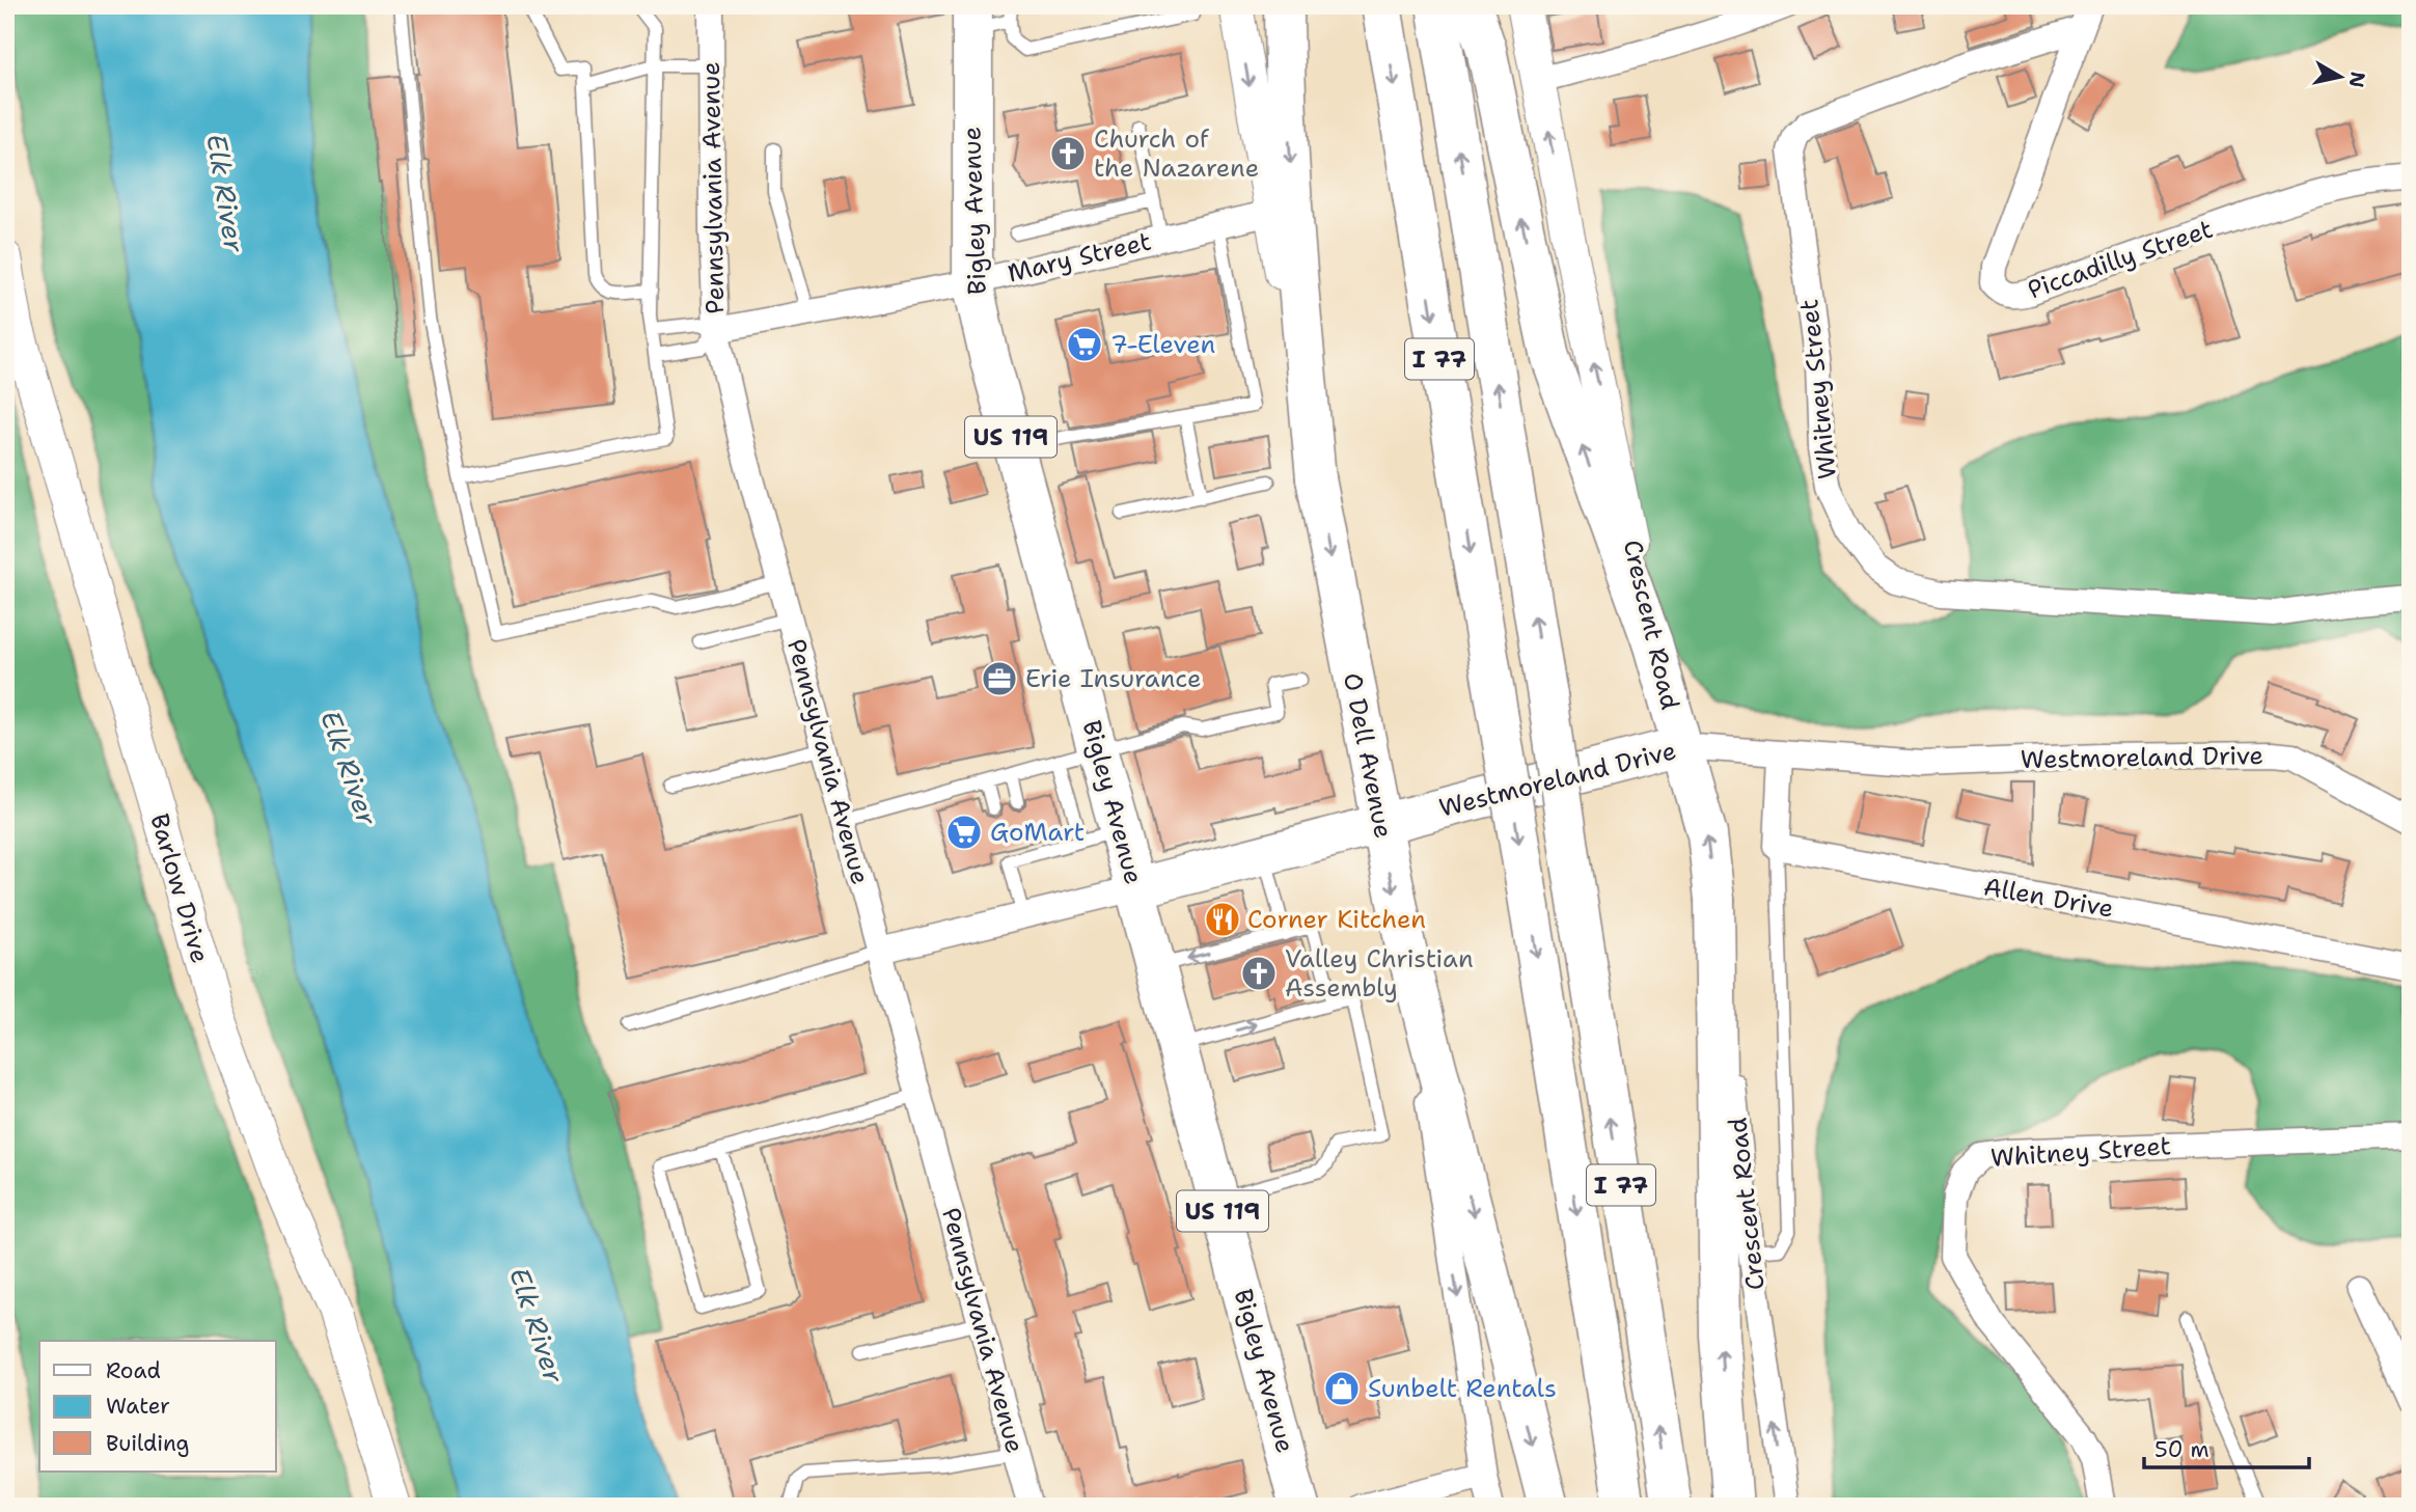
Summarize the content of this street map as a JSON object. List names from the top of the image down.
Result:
{
  "streets": {
    "main road": [
      "Bigley Avenue",
      "I 77",
      "US 119",
      "Crescent Road",
      "O Dell Avenue",
      "Westmoreland Drive"
    ],
    "street": [
      "Pennsylvania Avenue",
      "Mary Street",
      "Piccadilly Street",
      "Whitney Street",
      "Barlow Drive",
      "Allen Drive"
    ]
  },
  "crossings": [
    ["Pennsylvania Avenue", "Mary Street"],
    ["Pennsylvania Avenue", "Westmoreland Drive"],
    ["Bigley Avenue", "Mary Street"],
    ["Bigley Avenue", "Westmoreland Drive"],
    ["Mary Street", "O Dell Avenue"],
    ["Piccadilly Street", "Whitney Street"],
    ["Crescent Road", "Westmoreland Drive"],
    ["O Dell Avenue", "Westmoreland Drive"]
  ],
  "one_way": ["Crescent Road", "O Dell Avenue"],
  "water": ["Elk River"],
  "places": {
    "church": ["Church of the Nazarene", "Valley Christian Assembly"],
    "supermarket": ["7-Eleven", "GoMart"],
    "office": ["Erie Insurance"],
    "restaurant": ["Corner Kitchen"],
    "shop": ["Sunbelt Rentals"]
  },
  "legend": ["Road", "Water", "Building"],
  "scale_bar": "50 m",
  "north": "right"
}
